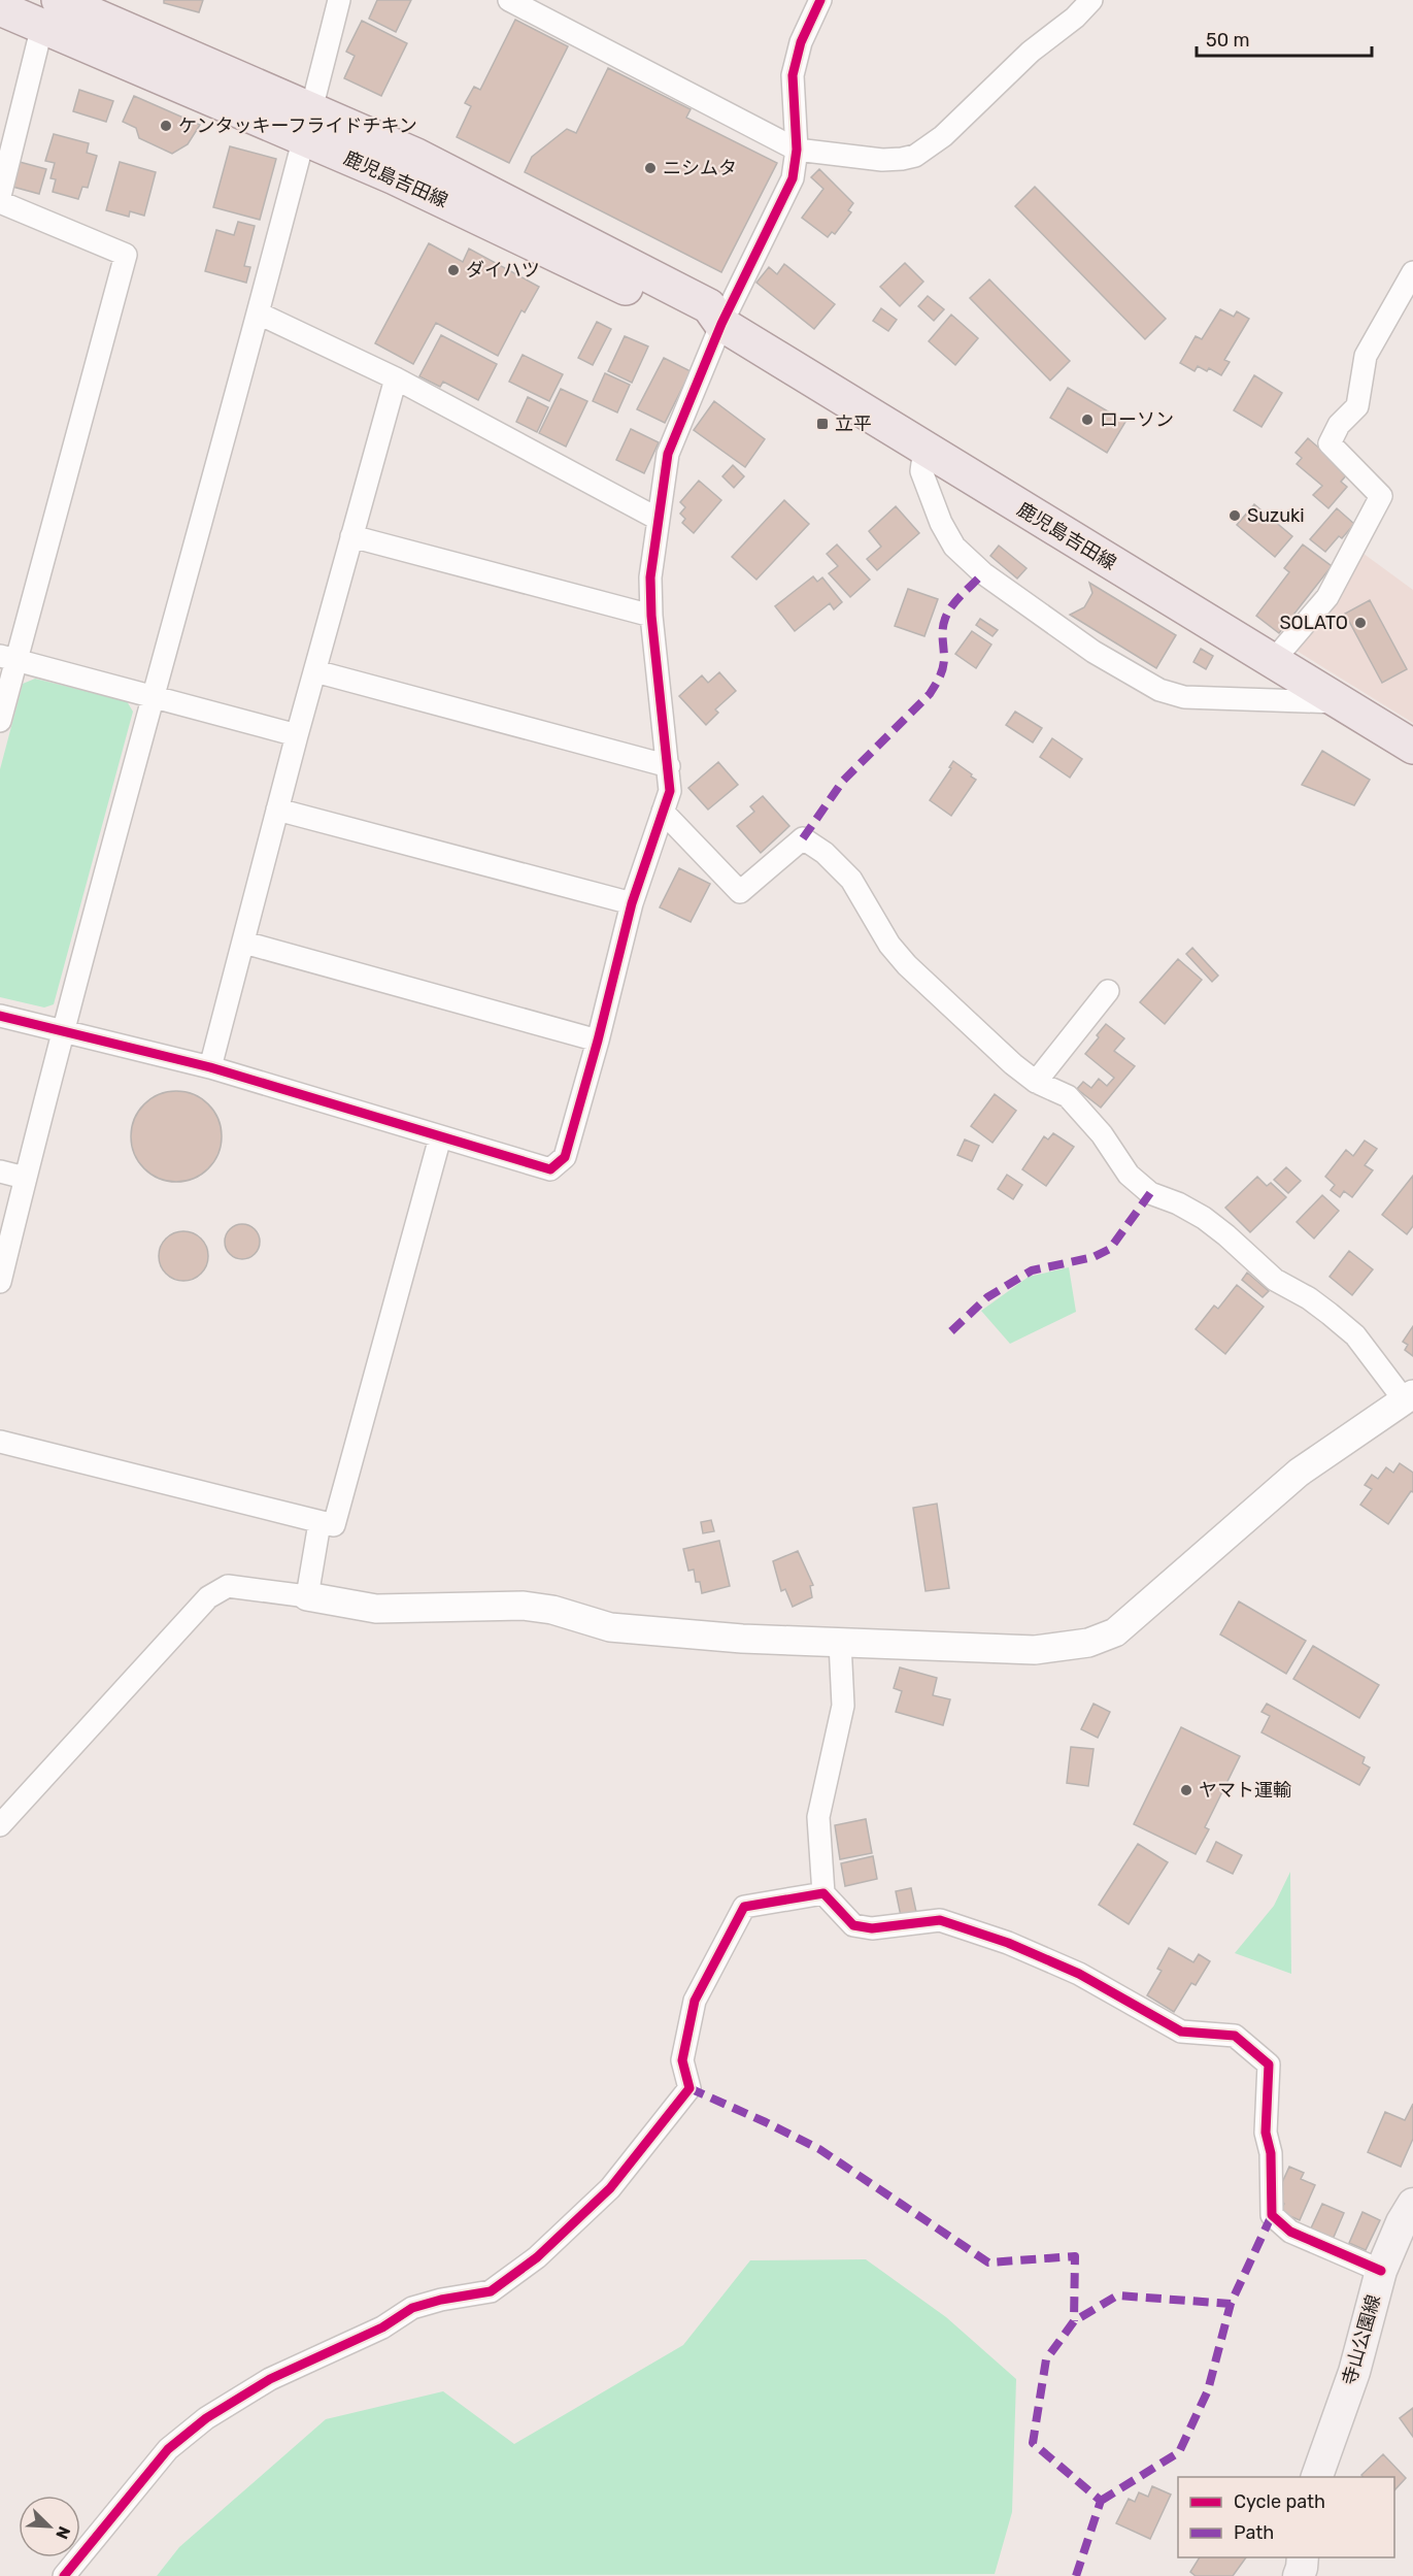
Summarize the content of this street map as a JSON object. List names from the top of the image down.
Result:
{
  "streets": {
    "main road": ["鹿児島吉田線", "寺山公園線"]
  },
  "places": {
    "other": [
      "ケンタッキーフライドチキン",
      "ニシムタ",
      "ダイハツ",
      "ローソン",
      "Suzuki",
      "SOLATO",
      "ヤマト運輸"
    ],
    "transit": ["立平"]
  },
  "legend": ["Cycle path", "Path"],
  "scale_bar": "50 m",
  "north": "bottom right"
}
